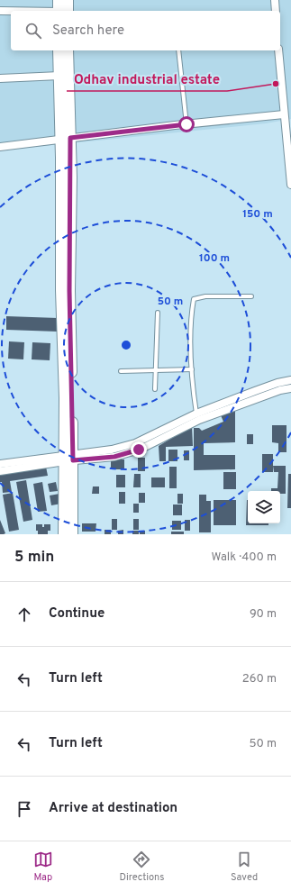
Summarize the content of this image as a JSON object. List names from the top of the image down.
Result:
{
  "places": ["Odhav industrial estate"],
  "page": {
    "search": "Search here",
    "heading": ["5 min", "Walk · 400 m"],
    "list": [
      ["Continue", "90 m"],
      ["Turn left", "260 m"],
      ["Turn left", "50 m"],
      "Arrive at destination"
    ],
    "nav": ["Map", "Directions", "Saved"]
  },
  "rings": ["150 m", "100 m", "50 m"]
}
